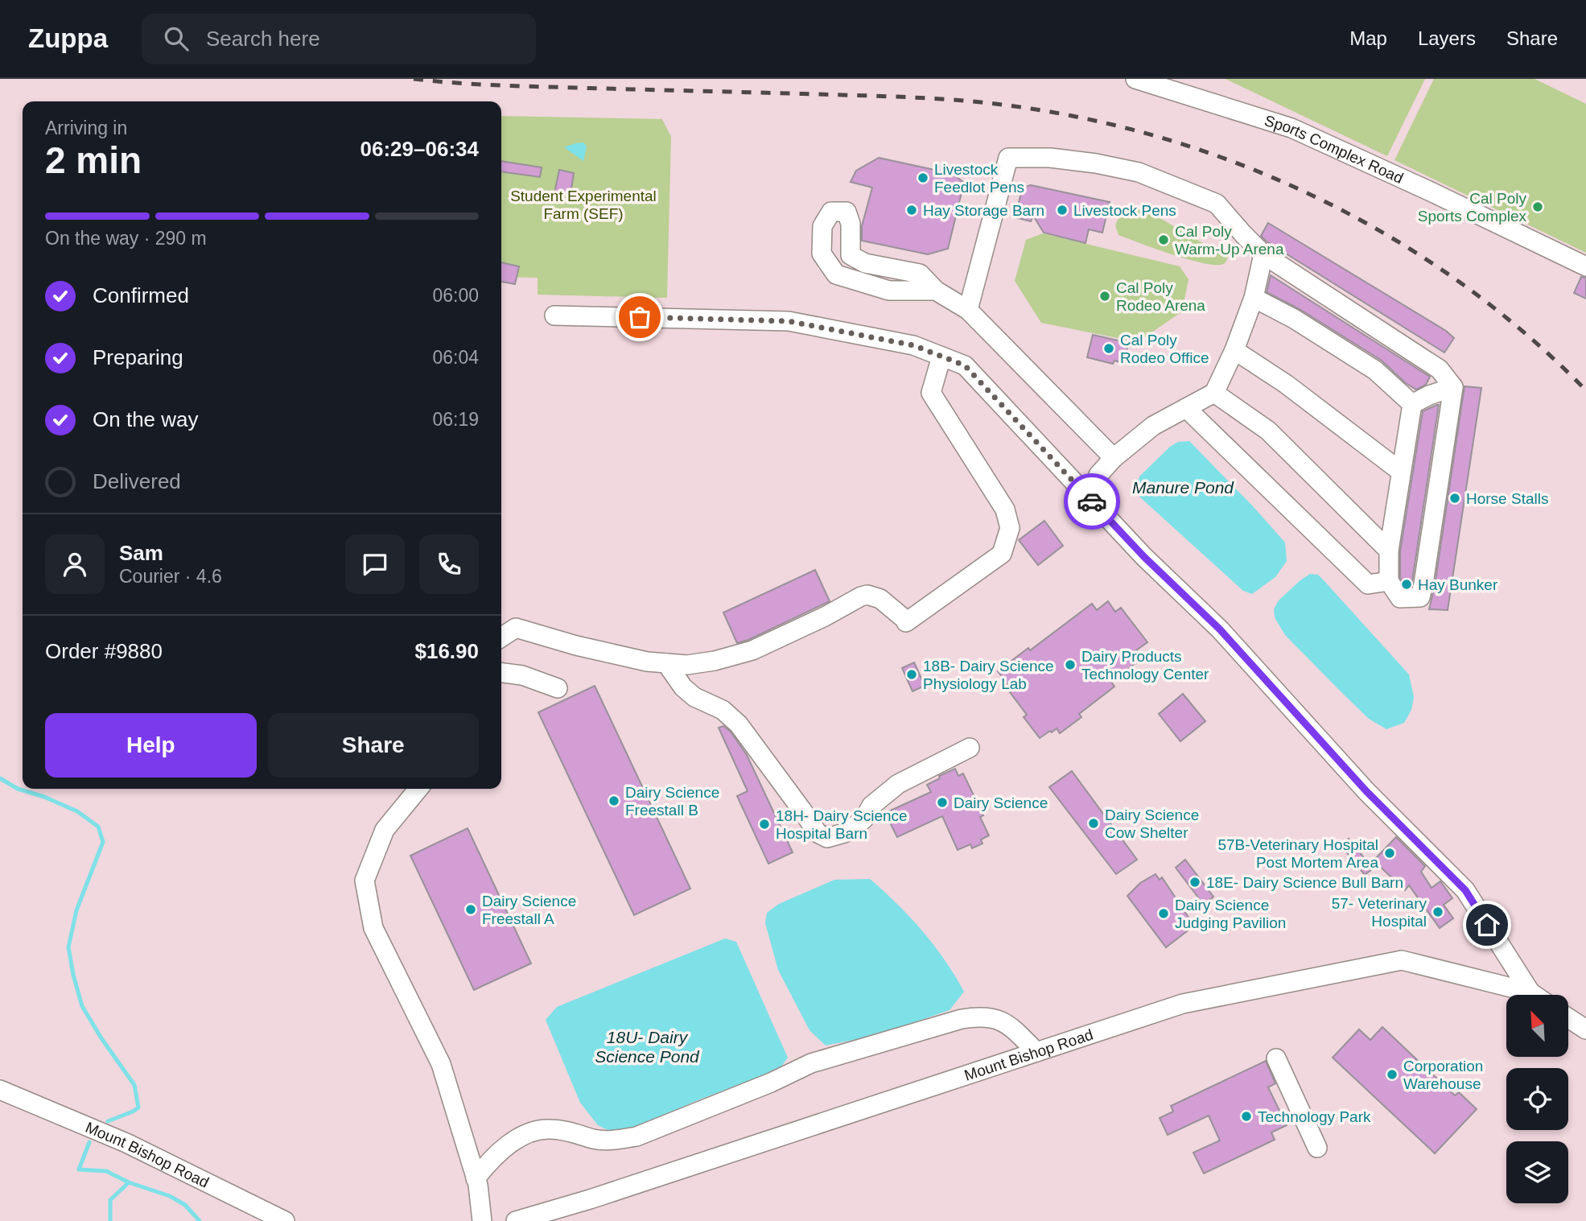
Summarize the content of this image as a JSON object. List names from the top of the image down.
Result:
{
  "streets": {
    "street": ["Sports Complex Road", "Mount Bishop Road"]
  },
  "water": ["Manure Pond", "18U- Dairy Science Pond"],
  "parks": ["Student Experimental Farm (SEF)"],
  "places": [
    "Livestock Feedlot Pens",
    "Cal Poly Sports Complex",
    "Hay Storage Barn",
    "Livestock Pens",
    "Cal Poly Warm-Up Arena",
    "Cal Poly Rodeo Arena",
    "Cal Poly Rodeo Office",
    "Horse Stalls",
    "Hay Bunker",
    "Dairy Products Technology Center",
    "18B- Dairy Science Physiology Lab",
    "Dairy Science Freestall B",
    "Dairy Science",
    "Dairy Science Cow Shelter",
    "18H- Dairy Science Hospital Barn",
    "57B-Veterinary Hospital Post Mortem Area",
    "18E- Dairy Science Bull Barn",
    "Dairy Science Freestall A",
    "57- Veterinary Hospital",
    "Dairy Science Judging Pavilion",
    "Corporation Warehouse",
    "Technology Park"
  ],
  "north": "top left",
  "page": {
    "header": "Zuppa",
    "search": "Search here",
    "nav": ["Map", "Layers", "Share"],
    "heading": ["2 min", "Arriving in", "06:29–06:34"],
    "panel": [
      "Sam",
      "Courier · 4.6",
      "Order #9880",
      "$16.90"
    ],
    "bar": "On the way · 290 m",
    "list": [
      ["Confirmed", "06:00"],
      ["Preparing", "06:04"],
      ["On the way", "06:19"],
      "Delivered"
    ],
    "buttons": ["Help", "Share"]
  }
}
